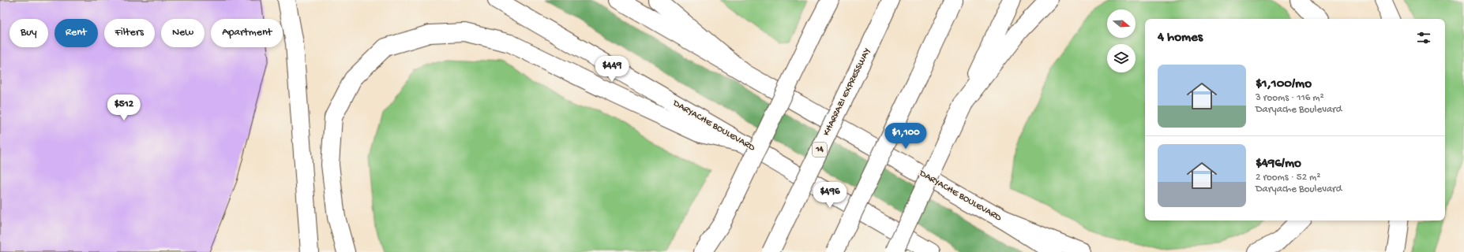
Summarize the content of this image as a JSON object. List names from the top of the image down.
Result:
{
  "streets": {
    "main road": ["KHARRAZI EXPRESSWAY", "DARYACHE BOULEVARD", "14"]
  },
  "north": "right",
  "page": {
    "chip": [
      "Buy",
      "Rent",
      "Filters",
      "New",
      "Apartment"
    ],
    "heading": "4 homes",
    "price": [
      "$449",
      "$512",
      "$1,100",
      "$496"
    ],
    "list": [
      {
        "name": "$1,100/mo",
        "note": "3 rooms · 116 m² · Daryache Boulevard"
      },
      {
        "name": "$496/mo",
        "note": "2 rooms · 52 m² · Daryache Boulevard"
      }
    ]
  }
}
